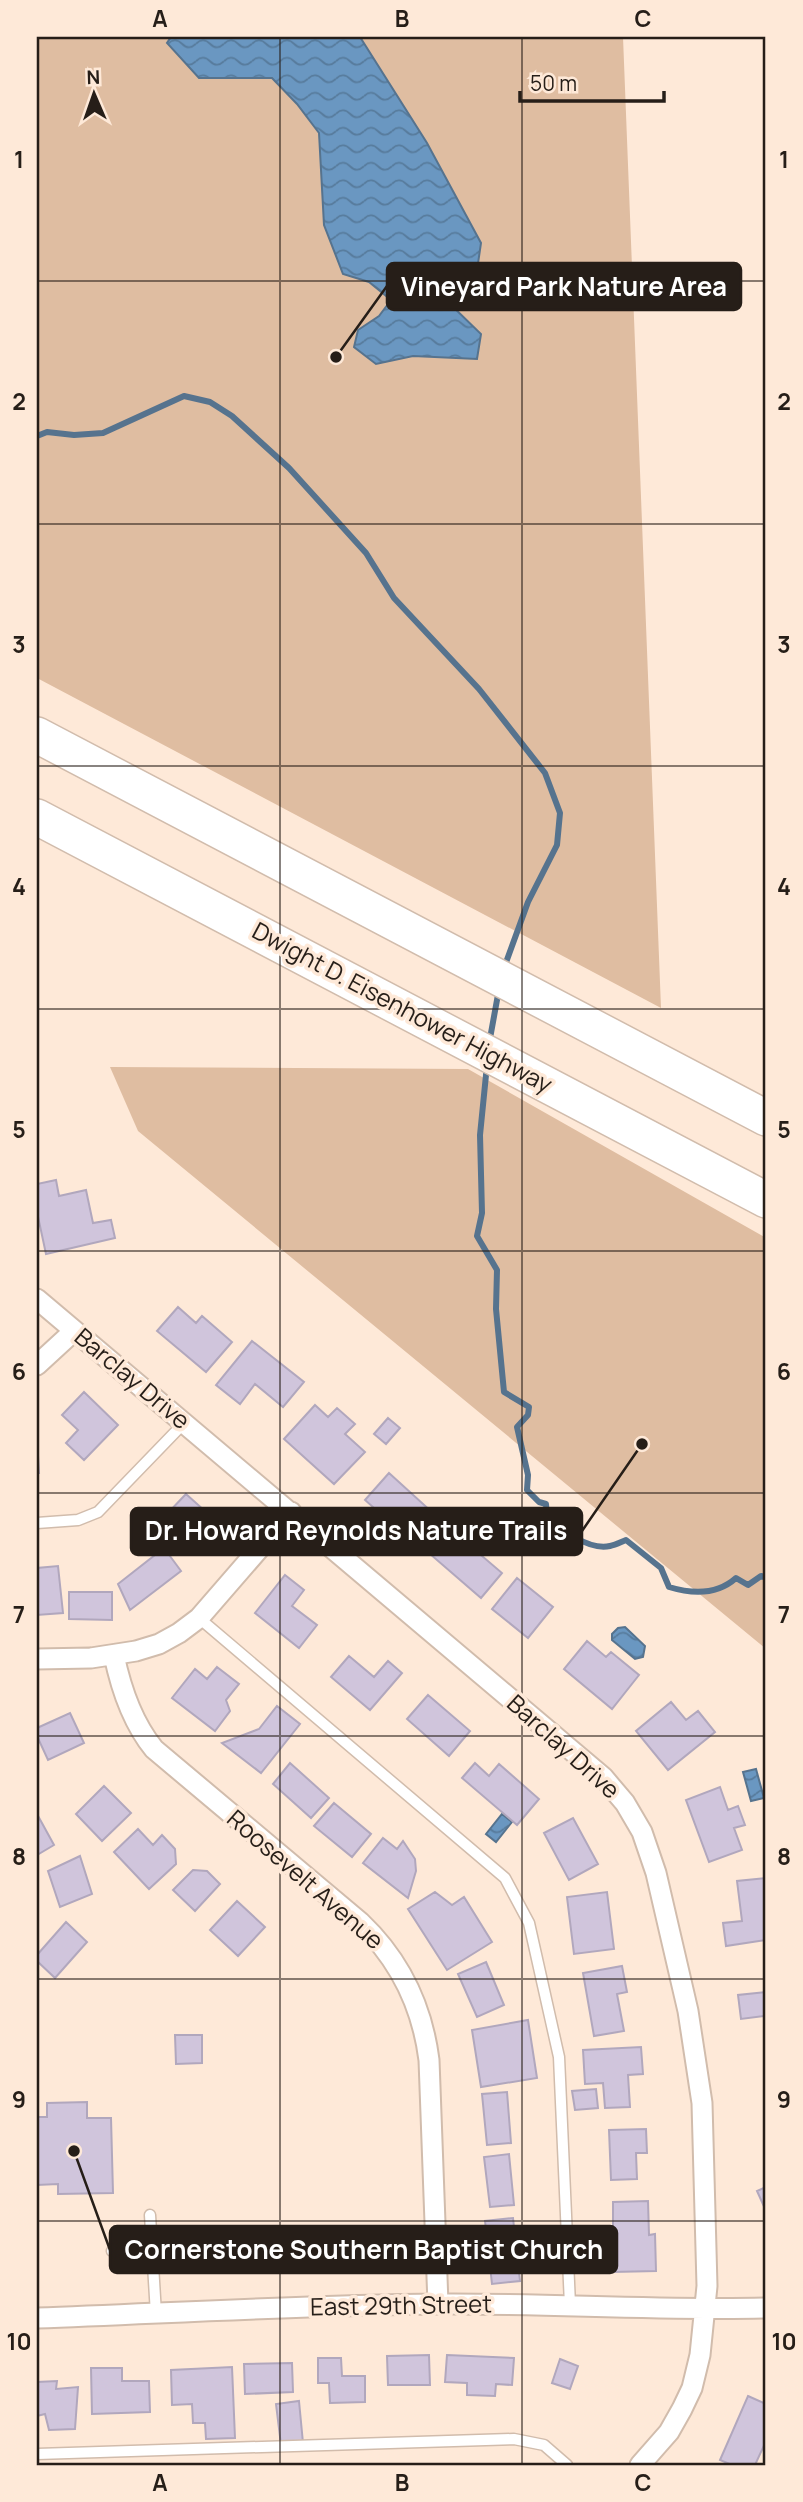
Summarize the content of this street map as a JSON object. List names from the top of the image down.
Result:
{
  "streets": {
    "highway": ["Dwight D. Eisenhower Highway"],
    "street": ["Barclay Drive", "Roosevelt Avenue", "East 29th Street"]
  },
  "crossings": [
    ["Barclay Drive", "East 29th Street"],
    ["Roosevelt Avenue", "East 29th Street"]
  ],
  "places": ["Vineyard Park Nature Area", "Dr. Howard Reynolds Nature Trails", "Cornerstone Southern Baptist Church"],
  "scale_bar": "50 m",
  "north": "top",
  "grid": {
    "columns": ["A", "B", "C"],
    "rows": [
      "1",
      "2",
      "3",
      "4",
      "5",
      "6",
      "7",
      "8",
      "9",
      "10"
    ]
  }
}
